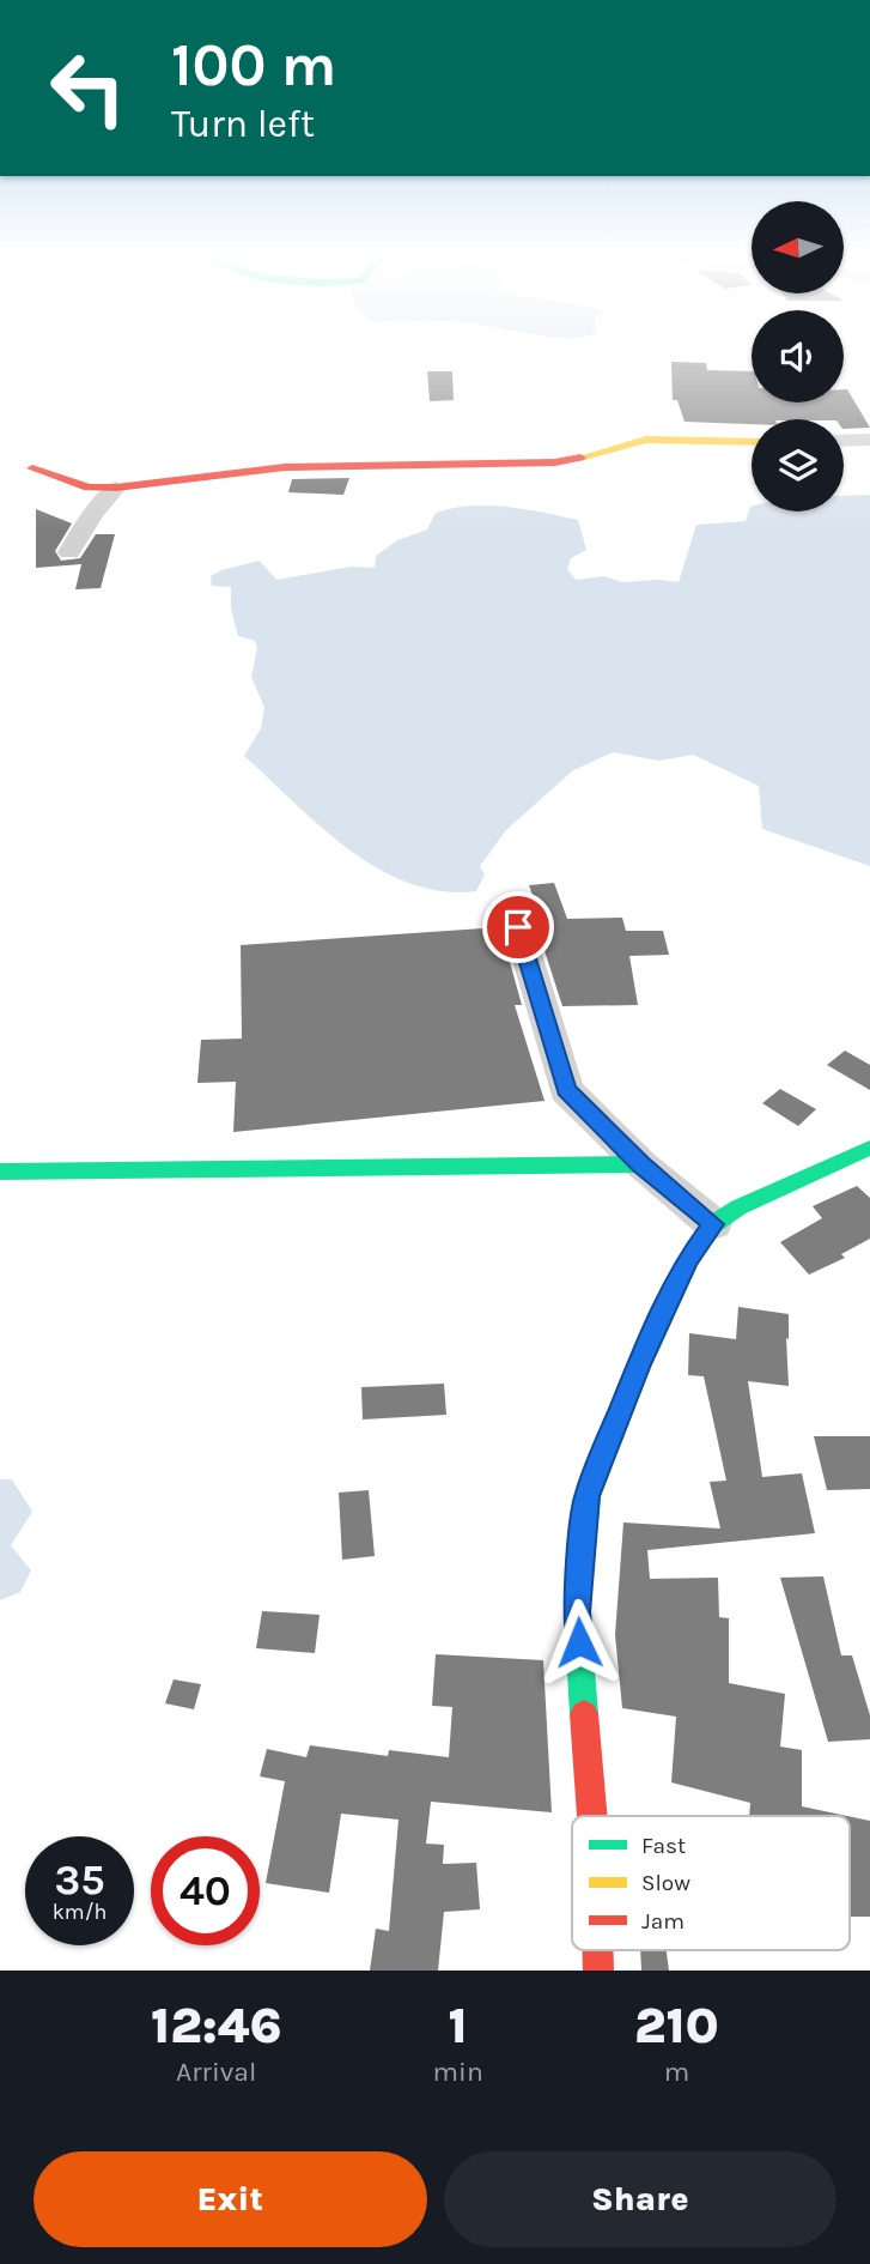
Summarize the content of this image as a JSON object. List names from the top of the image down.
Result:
{
  "legend": ["Fast", "Slow", "Jam"],
  "north": "left",
  "page": {
    "turn": ["100 m", "Turn left"],
    "speed": "35 km/h",
    "limit": "40",
    "eta": [
      "12:46",
      "Arrival",
      "1",
      "min",
      "210",
      "m"
    ],
    "buttons": ["Exit", "Share"]
  }
}
